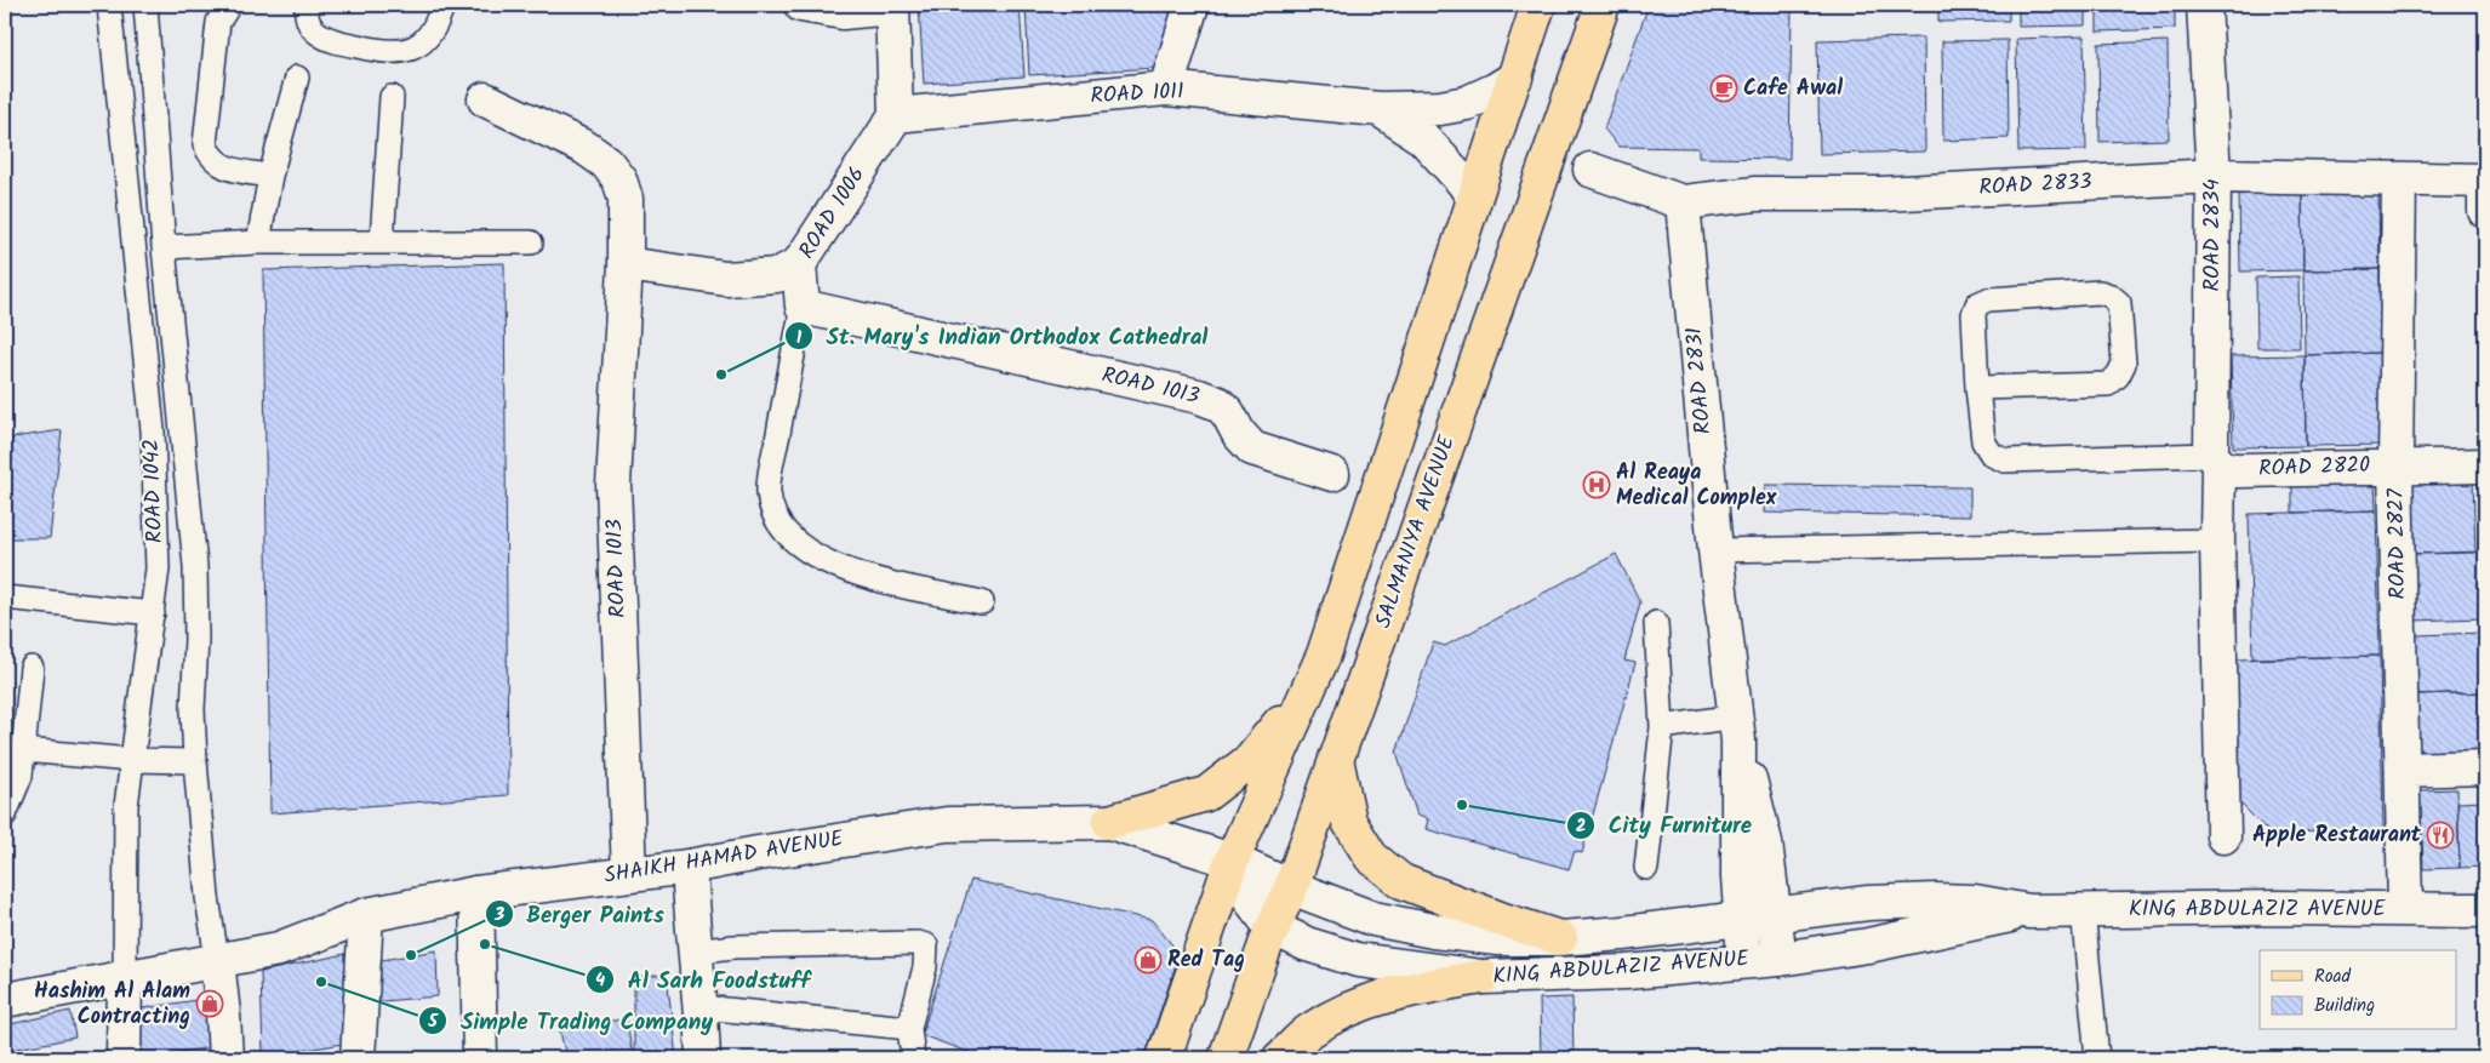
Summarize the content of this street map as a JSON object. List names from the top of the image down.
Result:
{
  "streets": {
    "main road": ["SALMANIYA AVENUE"],
    "street": [
      "ROAD 1011",
      "ROAD 2833",
      "ROAD 1006",
      "ROAD 2834",
      "ROAD 2831",
      "ROAD 1013",
      "ROAD 2820",
      "ROAD 2827",
      "SHAIKH HAMAD AVENUE",
      "KING ABDULAZIZ AVENUE"
    ],
    "lane": ["ROAD 1042"]
  },
  "crossings": [
    ["ROAD 1011", "ROAD 1006"],
    ["ROAD 2833", "ROAD 2834"],
    ["ROAD 2833", "ROAD 2831"],
    ["ROAD 2833", "ROAD 2827"],
    ["ROAD 1006", "ROAD 1013"],
    ["ROAD 2834", "ROAD 2820"],
    ["ROAD 1013", "SHAIKH HAMAD AVENUE"],
    ["ROAD 2820", "ROAD 2827"],
    ["ROAD 1042", "SHAIKH HAMAD AVENUE"],
    ["SALMANIYA AVENUE", "KING ABDULAZIZ AVENUE"],
    ["ROAD 2827", "KING ABDULAZIZ AVENUE"],
    ["SHAIKH HAMAD AVENUE", "KING ABDULAZIZ AVENUE"]
  ],
  "places": {
    "cafe": ["Cafe Awal"],
    "other": [
      "St. Mary's Indian Orthodox Cathedral",
      "City Furniture",
      "Al Sarh Foodstuff",
      "Berger Paints",
      "Simple Trading Company"
    ],
    "hospital": ["Al Reaya Medical Complex"],
    "restaurant": ["Apple Restaurant"],
    "shop": ["Red Tag", "Hashim Al Alam Contracting"]
  },
  "legend": ["Road", "Building"]
}
